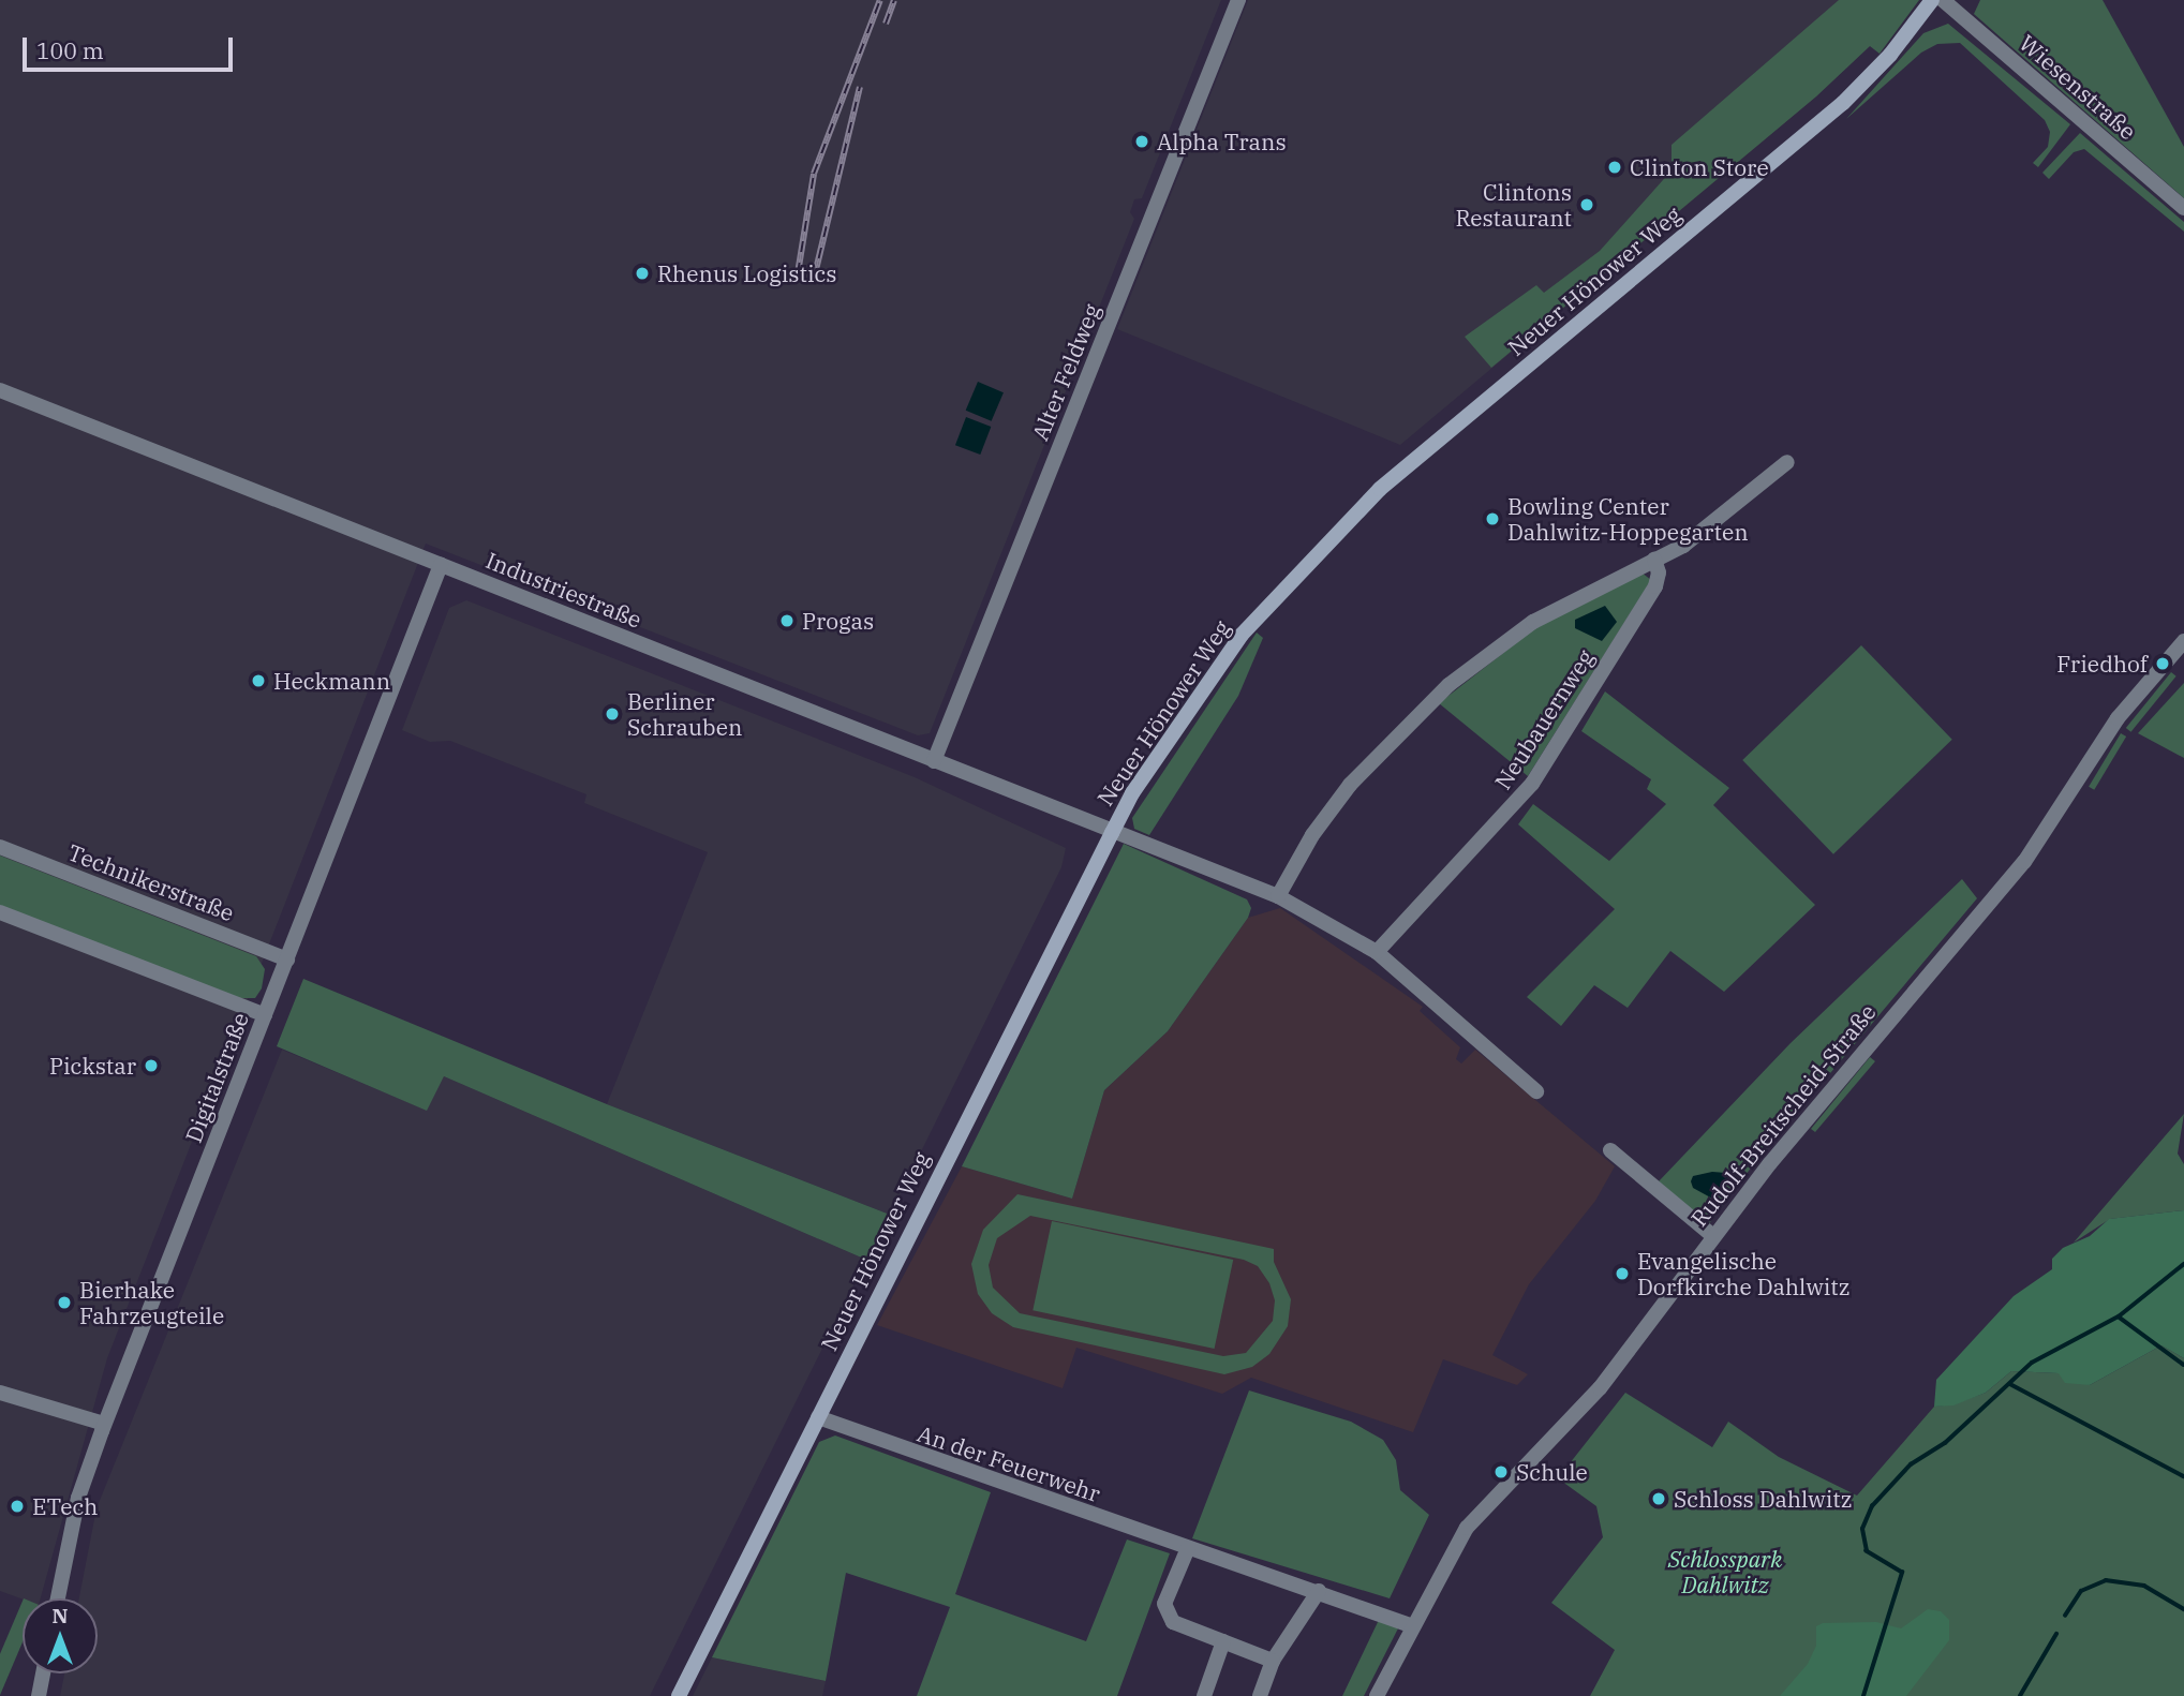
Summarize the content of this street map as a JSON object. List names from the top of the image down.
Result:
{
  "streets": {
    "main road": ["Neuer Hönower Weg"],
    "street": [
      "Wiesenstraße",
      "Alter Feldweg",
      "Industriestraße",
      "Neubauernweg",
      "Technikerstraße",
      "Digitalstraße",
      "Rudolf-Breitscheid-Straße",
      "An der Feuerwehr"
    ]
  },
  "crossings": [
    ["Neuer Hönower Weg", "Industriestraße"],
    ["Neuer Hönower Weg", "An der Feuerwehr"],
    ["Alter Feldweg", "Industriestraße"],
    ["Industriestraße", "Neubauernweg"],
    ["Industriestraße", "Digitalstraße"],
    ["Technikerstraße", "Digitalstraße"],
    ["Rudolf-Breitscheid-Straße", "An der Feuerwehr"]
  ],
  "parks": ["Schlosspark Dahlwitz"],
  "places": [
    "Alpha Trans",
    "Clinton Store",
    "Clintons Restaurant",
    "Rhenus Logistics",
    "Bowling Center Dahlwitz-Hoppegarten",
    "Progas",
    "Friedhof",
    "Heckmann",
    "Berliner Schrauben",
    "Pickstar",
    "Evangelische Dorfkirche Dahlwitz",
    "Bierhake Fahrzeugteile",
    "Schule",
    "Schloss Dahlwitz",
    "ETech"
  ],
  "scale_bar": "100 m",
  "north": "top"
}
